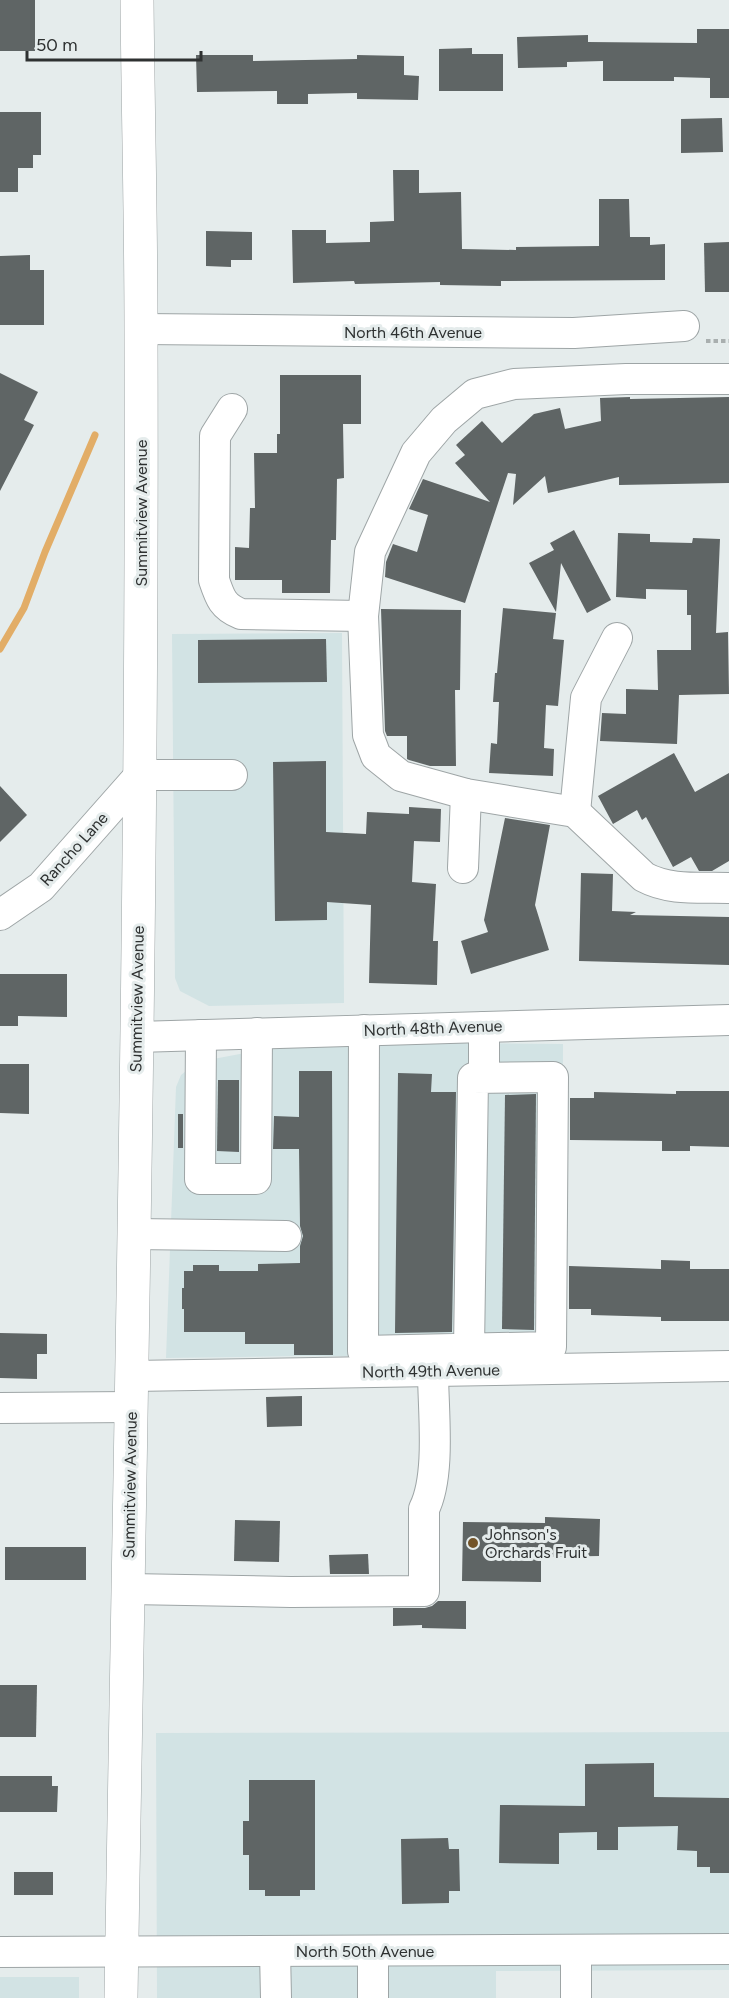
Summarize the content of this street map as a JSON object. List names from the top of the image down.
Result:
{
  "streets": {
    "main road": ["Summitview Avenue"],
    "street": [
      "North 46th Avenue",
      "Rancho Lane",
      "North 48th Avenue",
      "North 49th Avenue",
      "North 50th Avenue"
    ]
  },
  "crossings": [
    ["North 46th Avenue", "Summitview Avenue"],
    ["Summitview Avenue", "Rancho Lane"],
    ["Summitview Avenue", "North 48th Avenue"],
    ["Summitview Avenue", "North 49th Avenue"],
    ["Summitview Avenue", "North 50th Avenue"]
  ],
  "places": ["Johnson's Orchards Fruit"],
  "scale_bar": "50 m"
}
